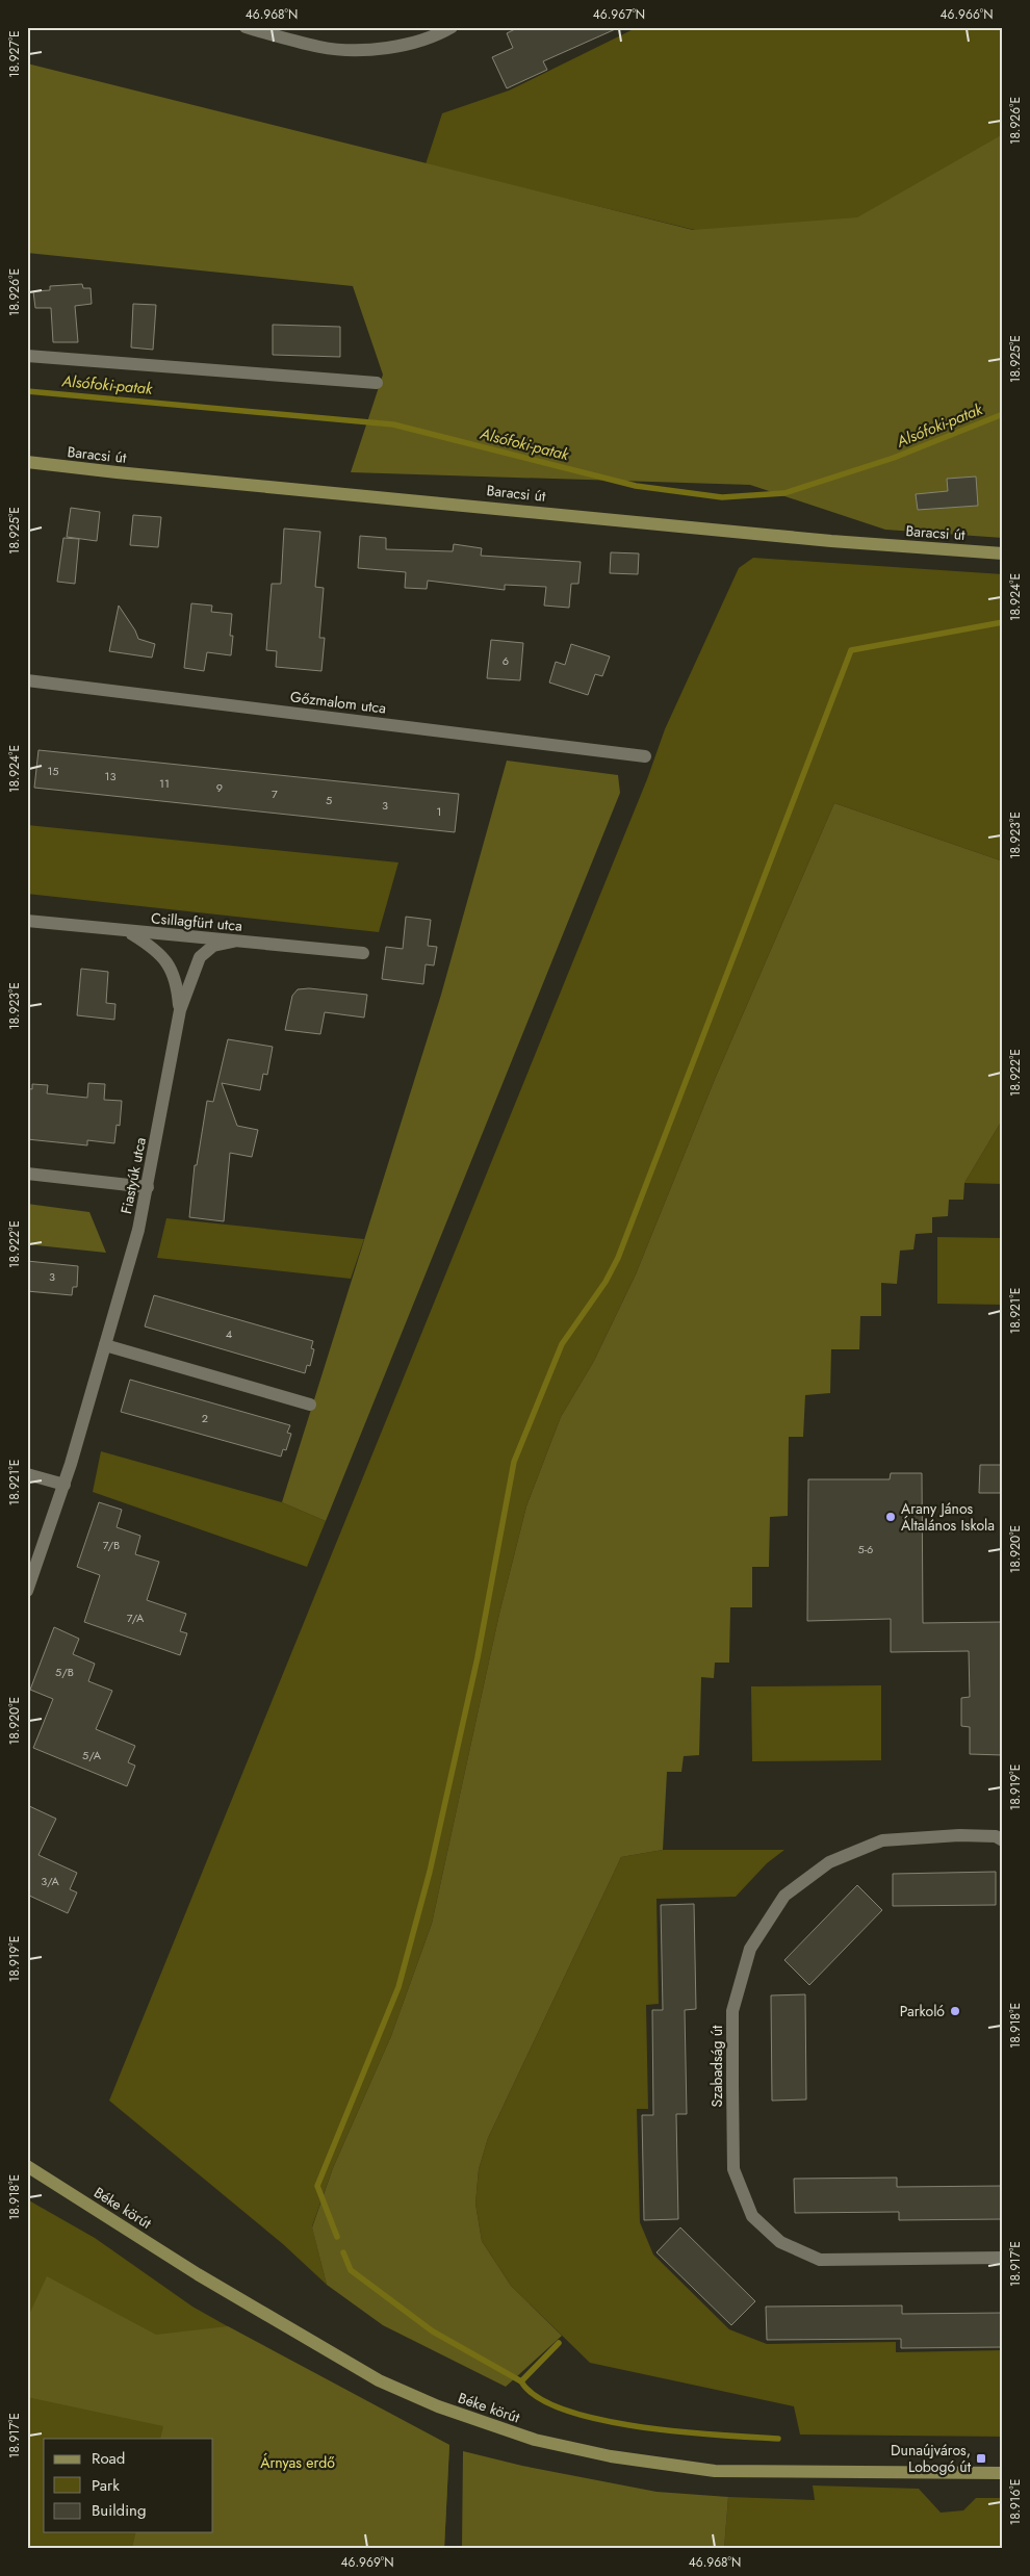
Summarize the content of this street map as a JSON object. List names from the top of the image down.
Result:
{
  "streets": {
    "street": [
      "Baracsi út",
      "Gőzmalom utca",
      "Csillagfürt utca",
      "Fiastyúk utca",
      "Szabadság út",
      "Béke körút"
    ]
  },
  "crossings": [
    ["Csillagfürt utca", "Fiastyúk utca"]
  ],
  "water": ["Alsófoki-patak"],
  "parks": ["Árnyas erdő"],
  "places": {
    "other": ["Arany János Általános Iskola", "Parkoló"],
    "transit": ["Dunaújváros, Lobogó út"]
  },
  "house_numbers": [
    "6",
    "15",
    "13",
    "11",
    "9",
    "7",
    "5",
    "3",
    "1",
    "3",
    "4",
    "2",
    "7/B",
    "5-6",
    "7/A",
    "5/B",
    "5/A",
    "3/A"
  ],
  "legend": ["Road", "Park", "Building"],
  "coordinates": [
    "46.968°N",
    "46.967°N",
    "46.966°N",
    "18.927°E",
    "18.926°E",
    "18.925°E",
    "18.924°E",
    "18.923°E",
    "18.922°E",
    "18.921°E",
    "18.920°E",
    "18.919°E",
    "18.918°E",
    "18.917°E",
    "18.916°E",
    "46.969°N"
  ]
}
